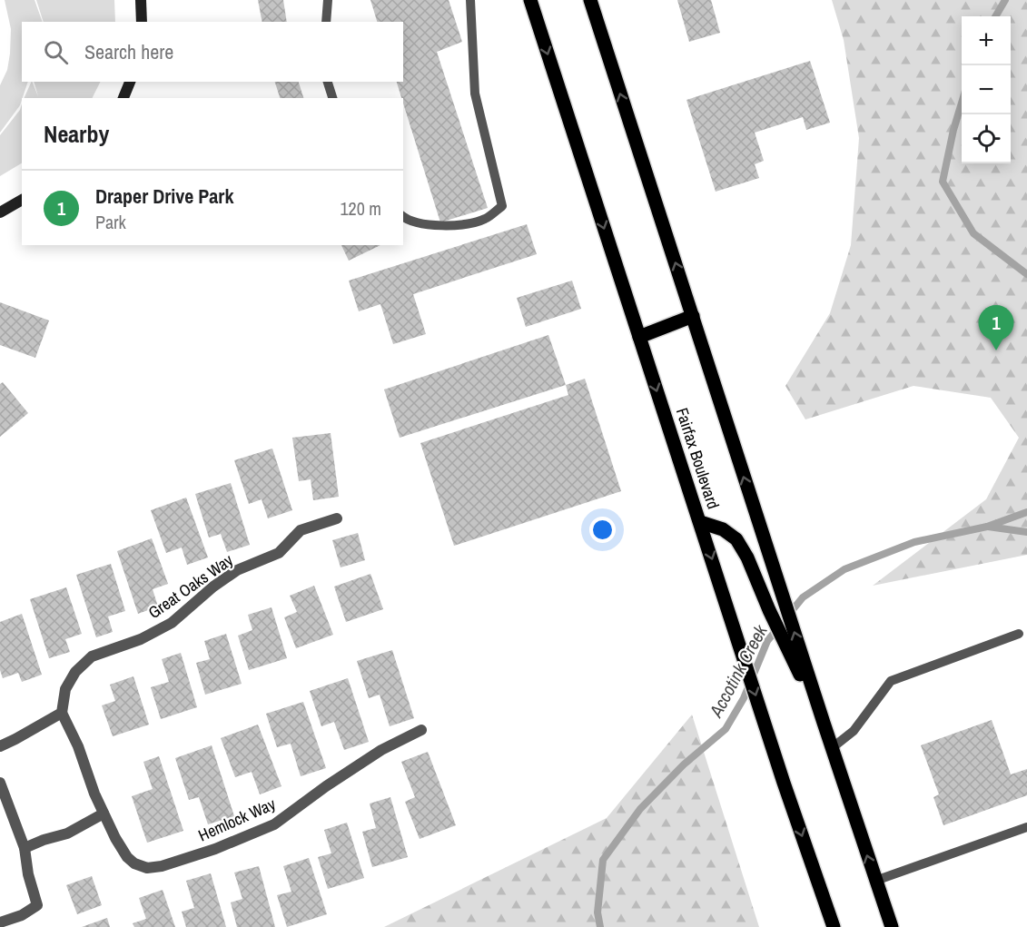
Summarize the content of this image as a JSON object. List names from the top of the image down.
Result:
{
  "streets": {
    "main road": ["Fairfax Boulevard"],
    "street": ["Great Oaks Way", "Hemlock Way"]
  },
  "crossings": [
    ["Great Oaks Way", "Hemlock Way"]
  ],
  "water": ["Accotink Creek"],
  "page": {
    "map_buttons": ["+", "−"],
    "search": "Search here",
    "heading": "Nearby",
    "list": [
      {
        "mark": "1",
        "name": "Draper Drive Park",
        "note": "Park",
        "value": "120 m"
      }
    ],
    "pins": "1"
  }
}
